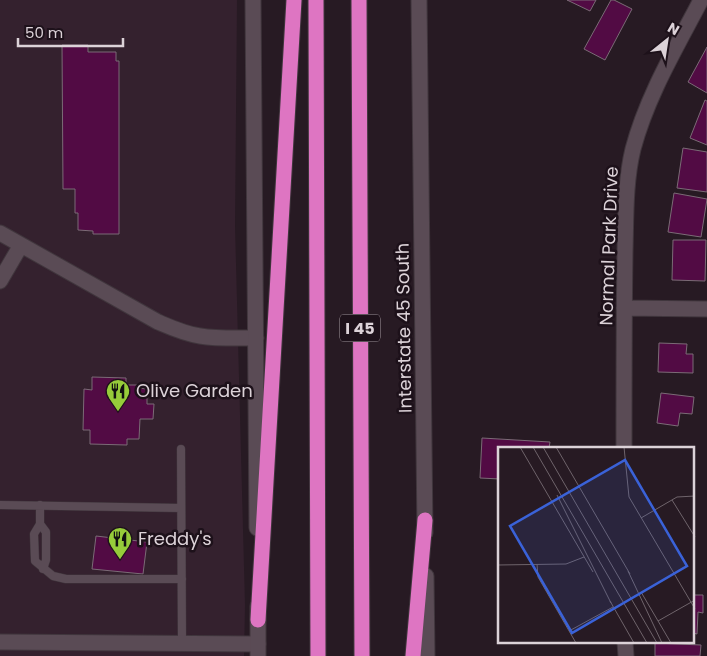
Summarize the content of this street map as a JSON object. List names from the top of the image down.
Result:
{
  "streets": {
    "highway": ["I 45"],
    "main road": ["Normal Park Drive", "Interstate 45 South"]
  },
  "places": {
    "restaurant": ["Olive Garden", "Freddy's"]
  },
  "scale_bar": "50 m",
  "north": "top right"
}
